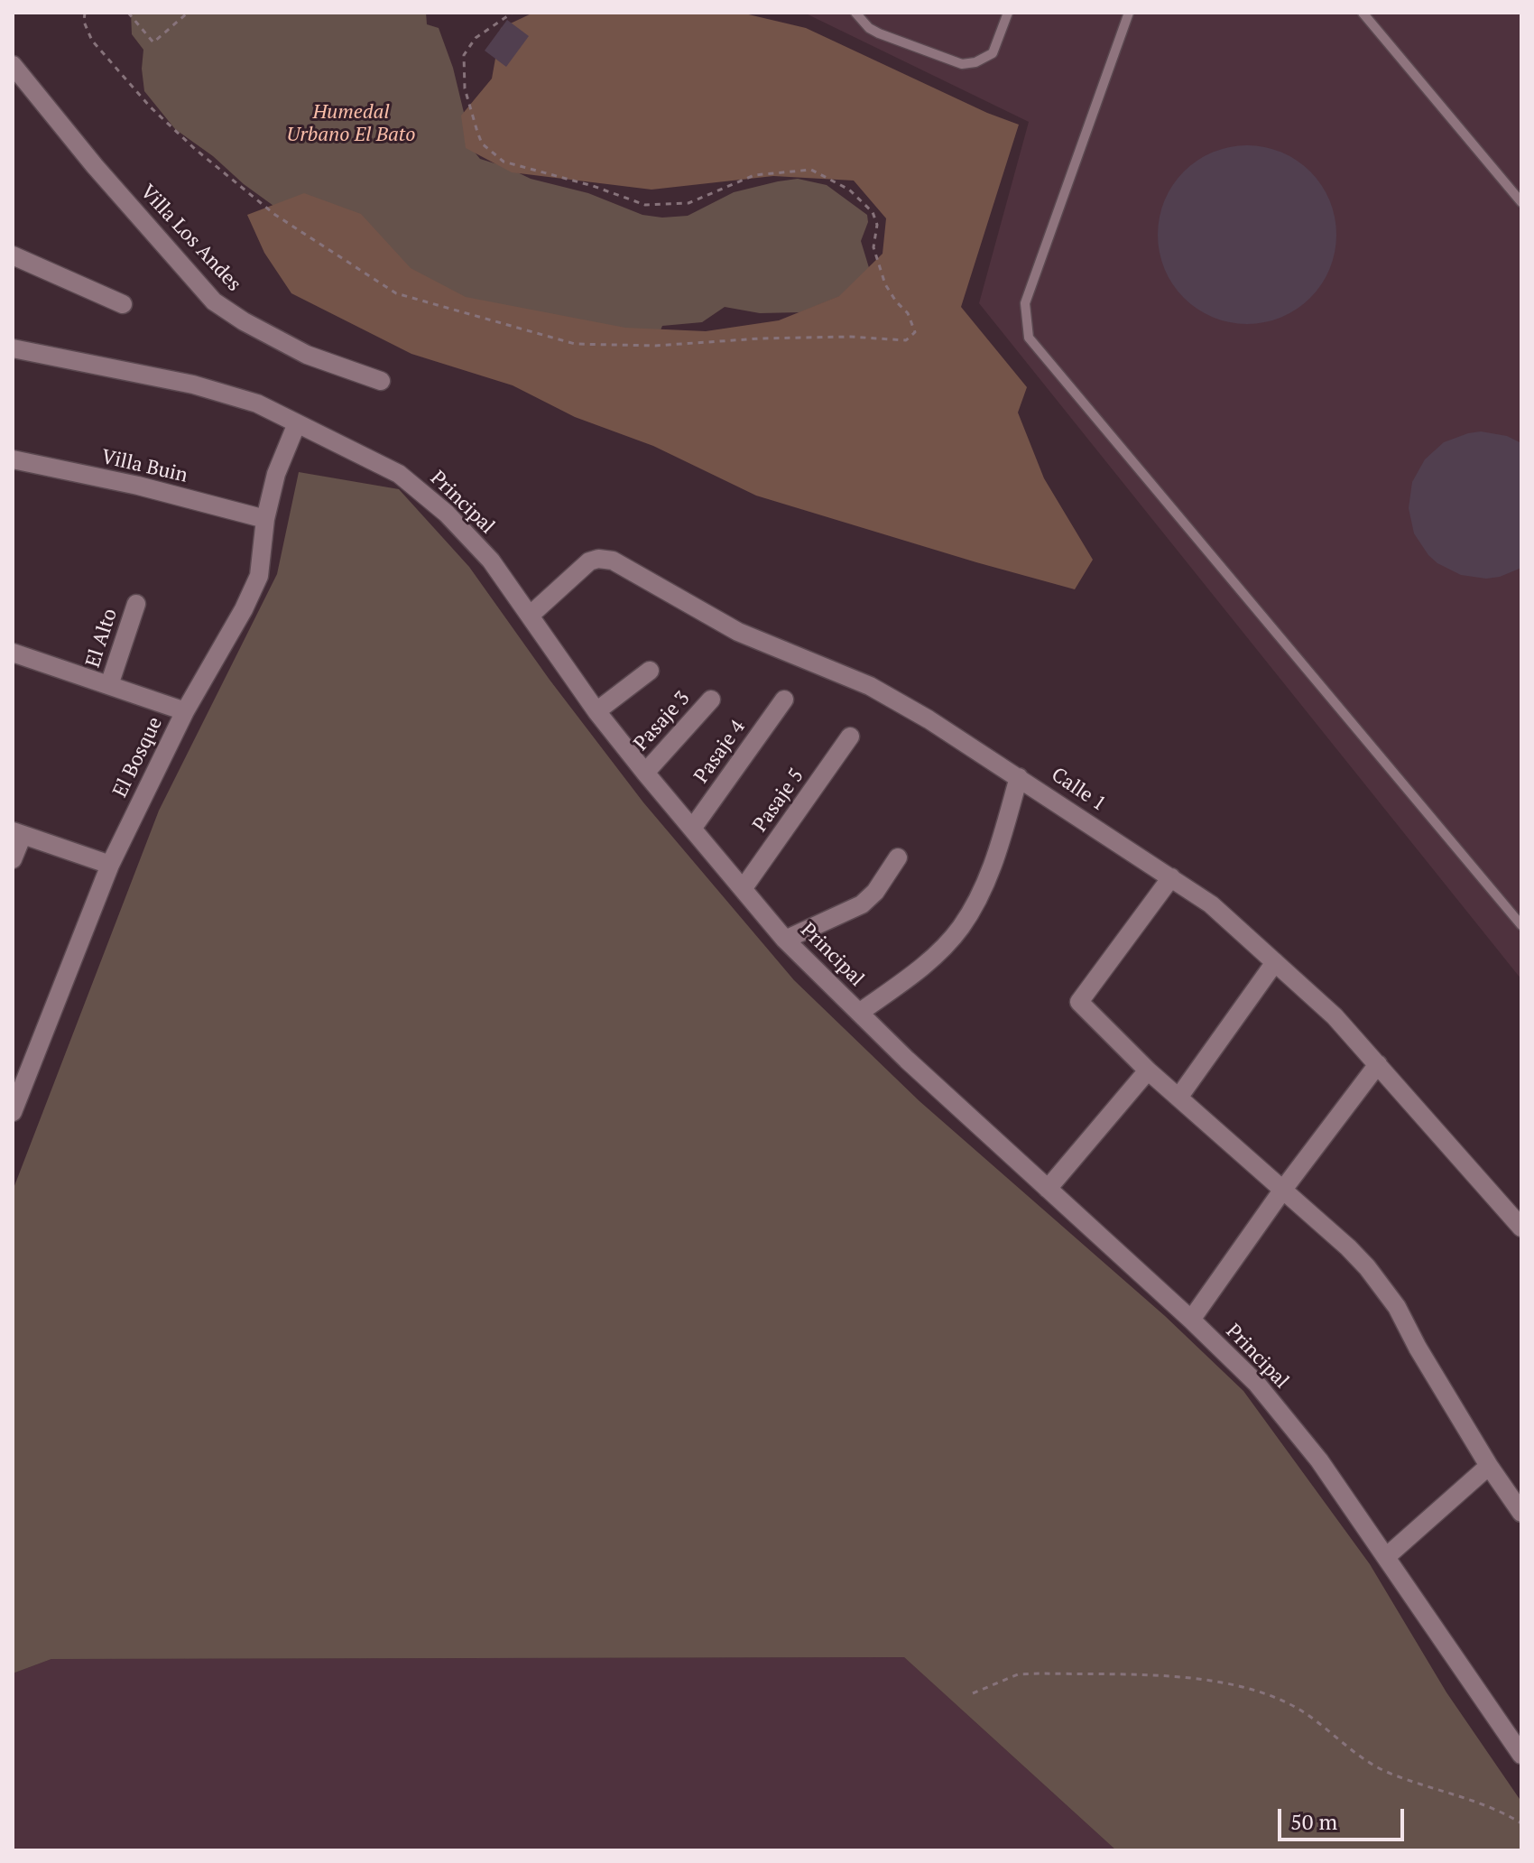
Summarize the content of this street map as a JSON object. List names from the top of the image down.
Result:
{
  "streets": {
    "street": [
      "Villa Los Andes",
      "Villa Buin",
      "Principal",
      "El Alto",
      "Pasaje 3",
      "Pasaje 4",
      "El Bosque",
      "Calle 1",
      "Pasaje 5"
    ]
  },
  "crossings": [
    ["Villa Buin", "El Bosque"],
    ["Principal", "Pasaje 3"],
    ["Principal", "Pasaje 4"],
    ["Principal", "El Bosque"],
    ["Principal", "Calle 1"],
    ["Principal", "Pasaje 5"]
  ],
  "parks": ["Humedal Urbano El Bato"],
  "scale_bar": "50 m"
}
